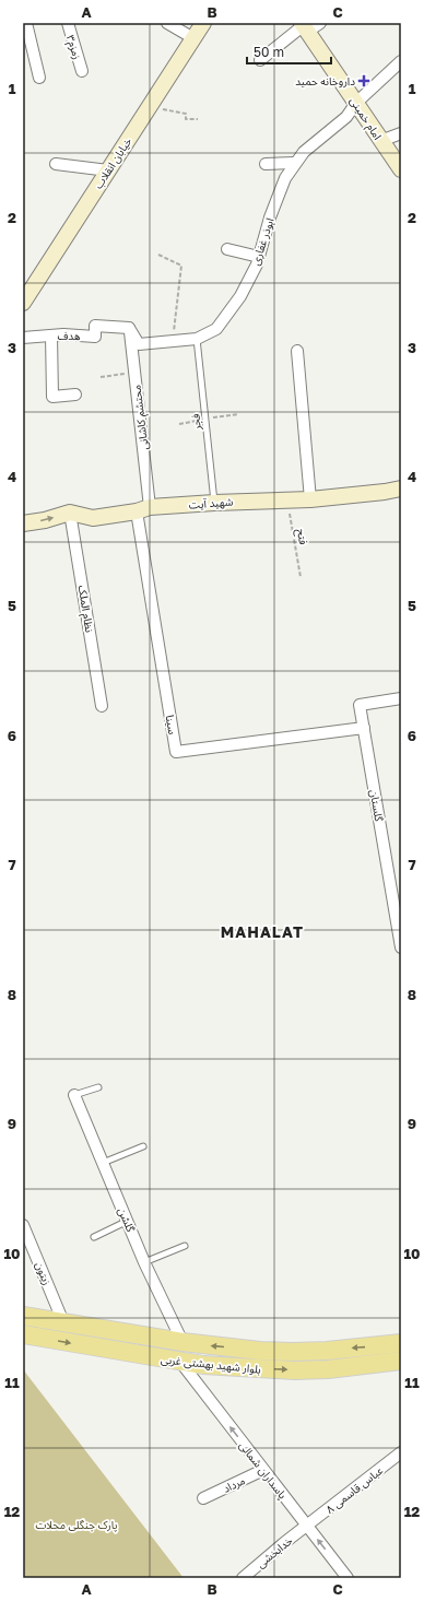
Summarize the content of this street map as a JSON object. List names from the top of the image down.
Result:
{
  "streets": {
    "main road": [
      "امام خمینی",
      "خیابان انقلاب",
      "شهید آیت",
      "بلوار شهید بهشتی غربی"
    ],
    "street": [
      "زمزم۳",
      "ابوذر غفاری",
      "هدف",
      "محتشم کاشانی",
      "نظام الملک",
      "سینا",
      "گلستان",
      "گلشن",
      "زیتون",
      "پاسداران شمالی",
      "مرداد",
      "عباس قاسمی ۸",
      "خدابخشی"
    ],
    "lane": ["فجر"],
    "path": ["فتح"]
  },
  "crossings": [
    ["امام خمینی", "ابوذر غفاری"],
    ["ابوذر غفاری", "هدف"],
    ["ابوذر غفاری", "محتشم کاشانی"],
    ["ابوذر غفاری", "فجر"],
    ["هدف", "محتشم کاشانی"],
    ["محتشم کاشانی", "شهید آیت"],
    ["محتشم کاشانی", "سینا"],
    ["فجر", "شهید آیت"],
    ["شهید آیت", "فتح"],
    ["شهید آیت", "نظام الملک"],
    ["شهید آیت", "سینا"],
    ["سینا", "گلستان"],
    ["گلشن", "بلوار شهید بهشتی غربی"],
    ["زیتون", "بلوار شهید بهشتی غربی"],
    ["بلوار شهید بهشتی غربی", "پاسداران شمالی"],
    ["پاسداران شمالی", "مرداد"],
    ["پاسداران شمالی", "عباس قاسمی ۸"],
    ["پاسداران شمالی", "خدابخشی"],
    ["عباس قاسمی ۸", "خدابخشی"]
  ],
  "one_way": ["پاسداران شمالی"],
  "districts": ["MAHALAT"],
  "parks": ["پارک جنگلی محلات"],
  "places": {
    "health": ["داروخانه حمید"]
  },
  "scale_bar": "50 m",
  "grid": {
    "columns": ["A", "B", "C"],
    "rows": [
      "1",
      "2",
      "3",
      "4",
      "5",
      "6",
      "7",
      "8",
      "9",
      "10",
      "11",
      "12"
    ]
  }
}
